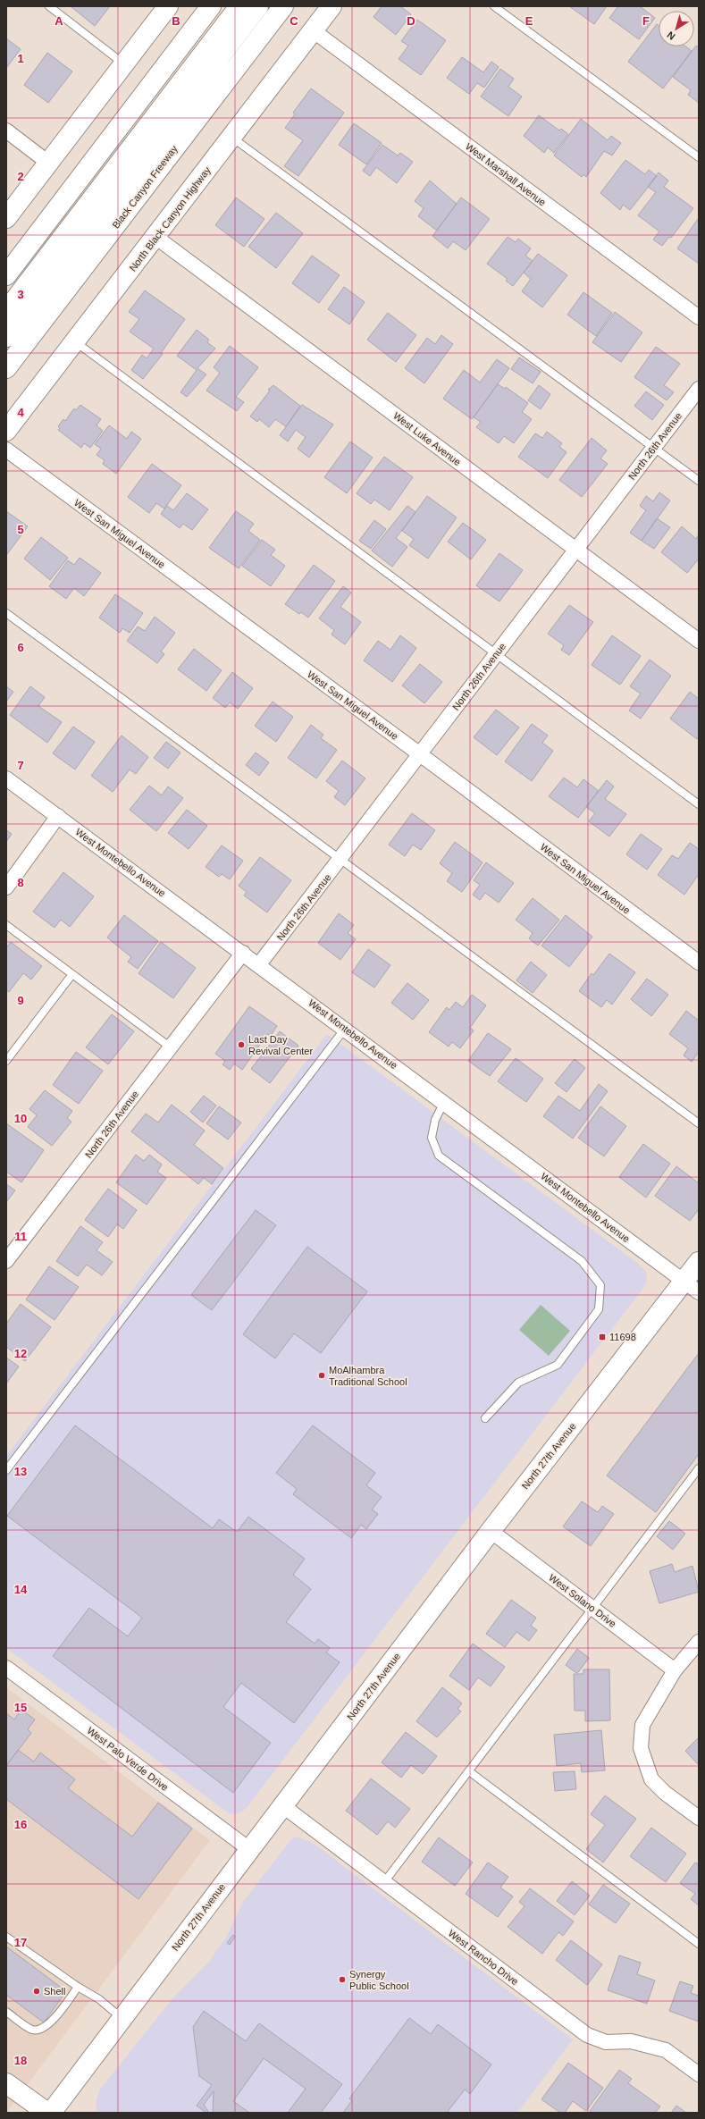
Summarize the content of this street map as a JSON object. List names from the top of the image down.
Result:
{
  "streets": {
    "main road": ["Black Canyon Freeway", "North Black Canyon Highway", "North 27th Avenue"],
    "street": [
      "West Marshall Avenue",
      "West Luke Avenue",
      "North 26th Avenue",
      "West San Miguel Avenue",
      "West Montebello Avenue",
      "West Solano Drive",
      "West Palo Verde Drive",
      "West Rancho Drive"
    ]
  },
  "crossings": [
    ["West Marshall Avenue", "North Black Canyon Highway"],
    ["North Black Canyon Highway", "West Luke Avenue"],
    ["West Luke Avenue", "North 26th Avenue"],
    ["North 26th Avenue", "West San Miguel Avenue"],
    ["North 26th Avenue", "West Montebello Avenue"],
    ["West Montebello Avenue", "North 27th Avenue"],
    ["North 27th Avenue", "West Solano Drive"],
    ["North 27th Avenue", "West Palo Verde Drive"],
    ["North 27th Avenue", "West Rancho Drive"]
  ],
  "places": {
    "other": [
      "Last Day Revival Center",
      "MoAlhambra Traditional School",
      "Synergy Public School",
      "Shell"
    ],
    "transit": ["11698"]
  },
  "north": "bottom left",
  "grid": {
    "columns": [
      "A",
      "B",
      "C",
      "D",
      "E",
      "F"
    ],
    "rows": [
      "1",
      "2",
      "3",
      "4",
      "5",
      "6",
      "7",
      "8",
      "9",
      "10",
      "11",
      "12",
      "13",
      "14",
      "15",
      "16",
      "17",
      "18"
    ]
  }
}
